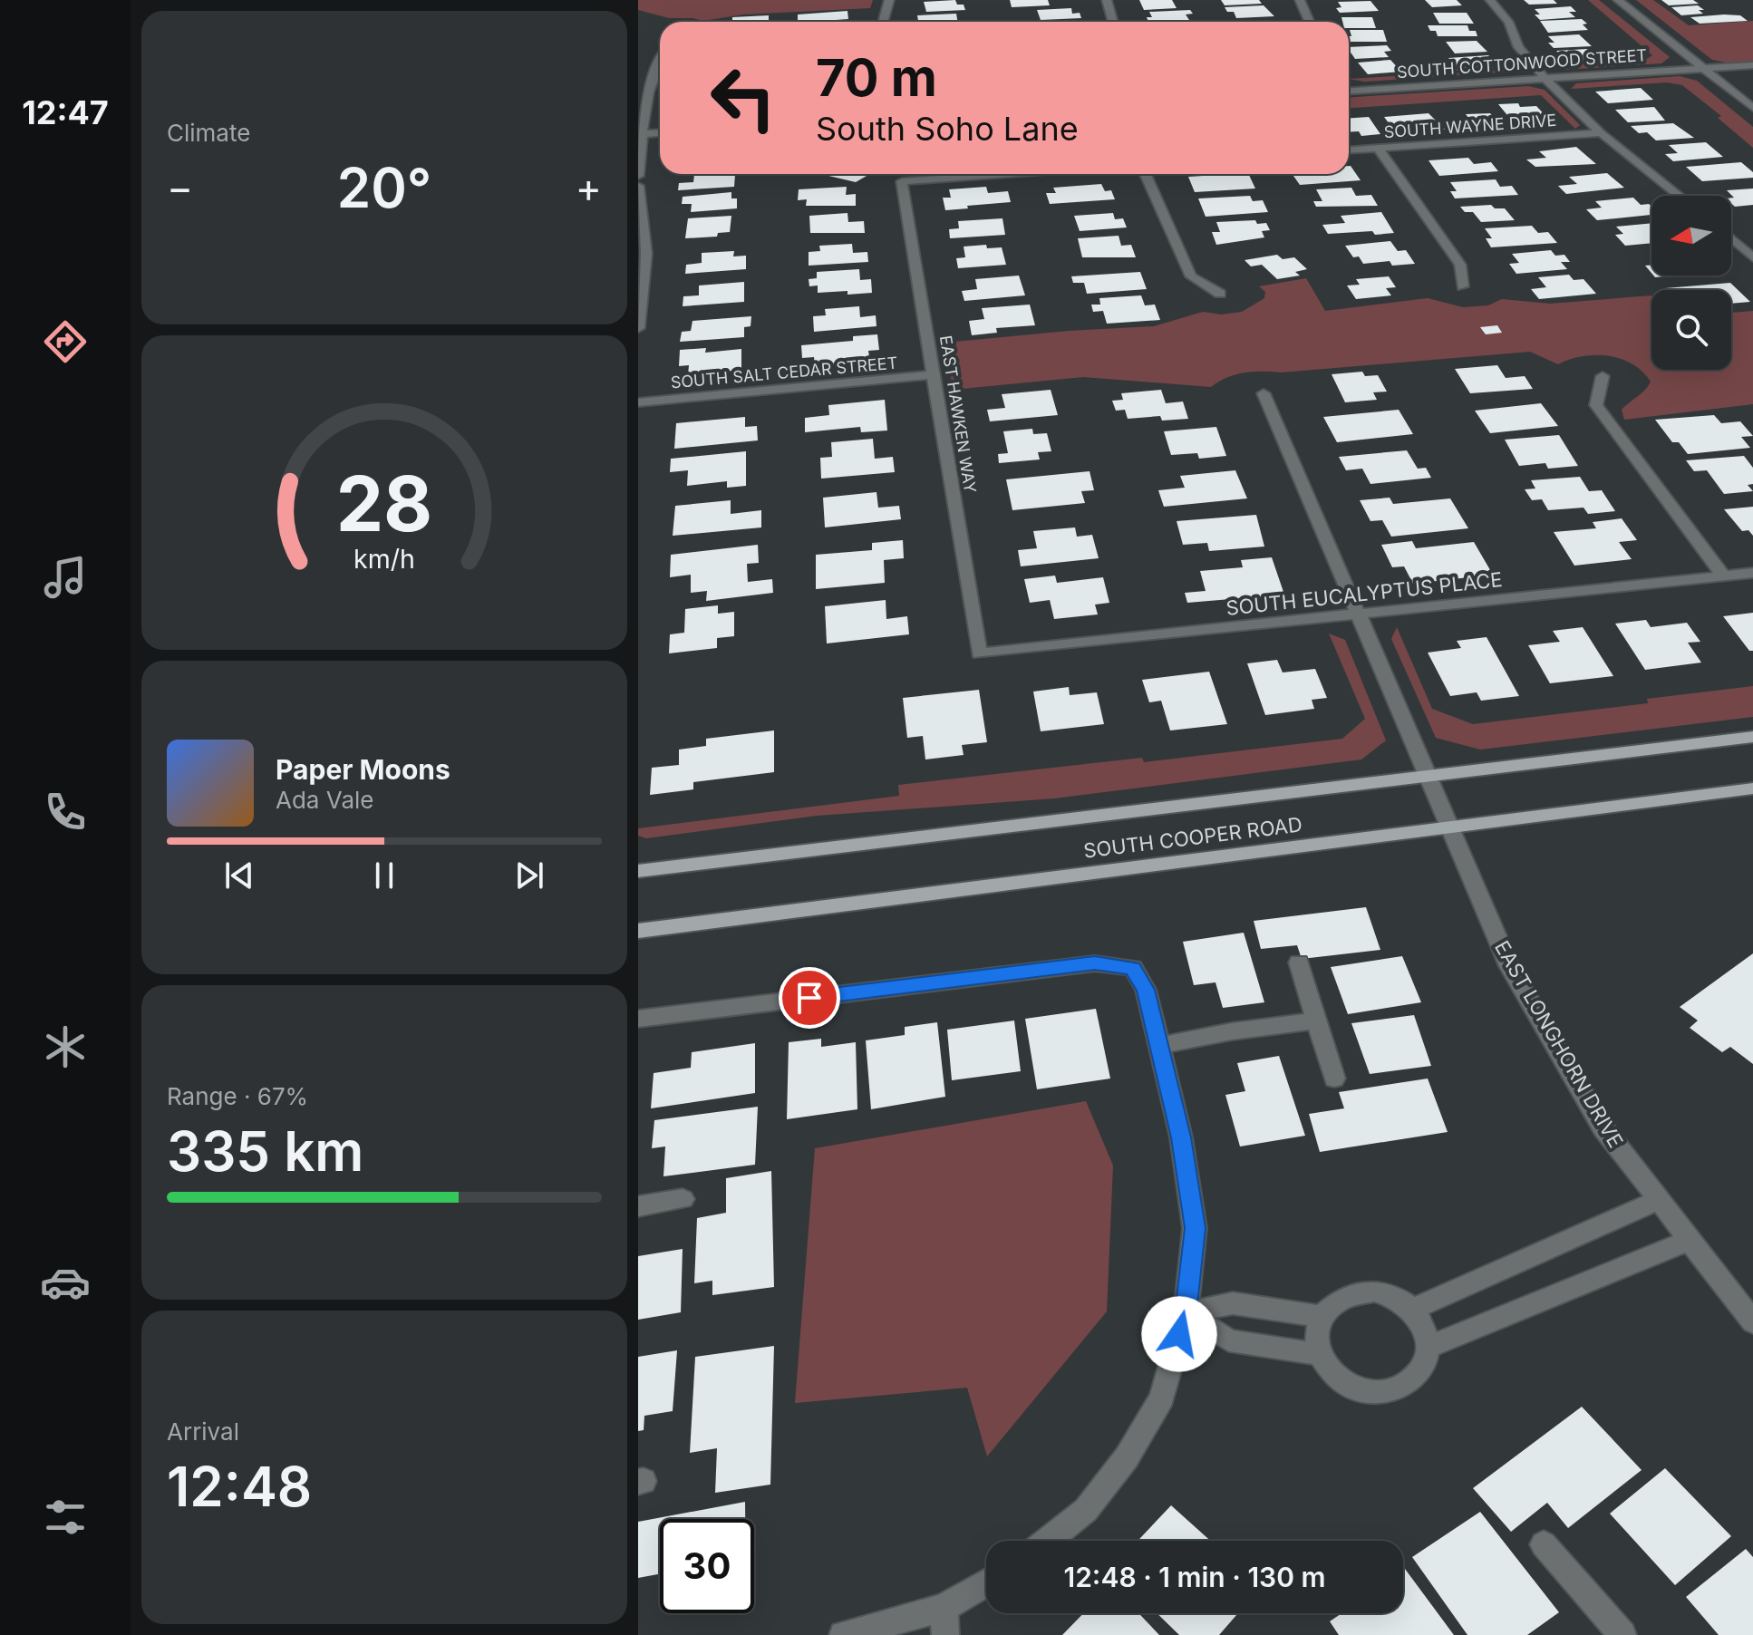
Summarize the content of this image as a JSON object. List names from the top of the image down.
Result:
{
  "streets": {
    "main road": ["SOUTH COOPER ROAD"],
    "street": [
      "SOUTH COTTONWOOD STREET",
      "SOUTH WAYNE DRIVE",
      "SOUTH SALT CEDAR STREET",
      "EAST HAWKEN WAY",
      "SOUTH EUCALYPTUS PLACE",
      "EAST LONGHORN DRIVE"
    ]
  },
  "crossings": [
    ["SOUTH SALT CEDAR STREET", "EAST HAWKEN WAY"],
    ["EAST HAWKEN WAY", "SOUTH EUCALYPTUS PLACE"],
    ["SOUTH EUCALYPTUS PLACE", "EAST LONGHORN DRIVE"],
    ["SOUTH COOPER ROAD", "EAST LONGHORN DRIVE"]
  ],
  "north": "left",
  "page": {
    "tabs": "12:47",
    "tile": [
      "Climate",
      ["Range · 67%", "335 km"],
      ["Arrival", "12:48"]
    ],
    "turn": ["70 m", "South Soho Lane"],
    "heat": ["−", "20°", "+"],
    "song": ["Paper Moons", "Ada Vale"],
    "limit": "30",
    "trip": "12:48 · 1 min · 130 m",
    "gauge": ["28", "km/h"]
  }
}
